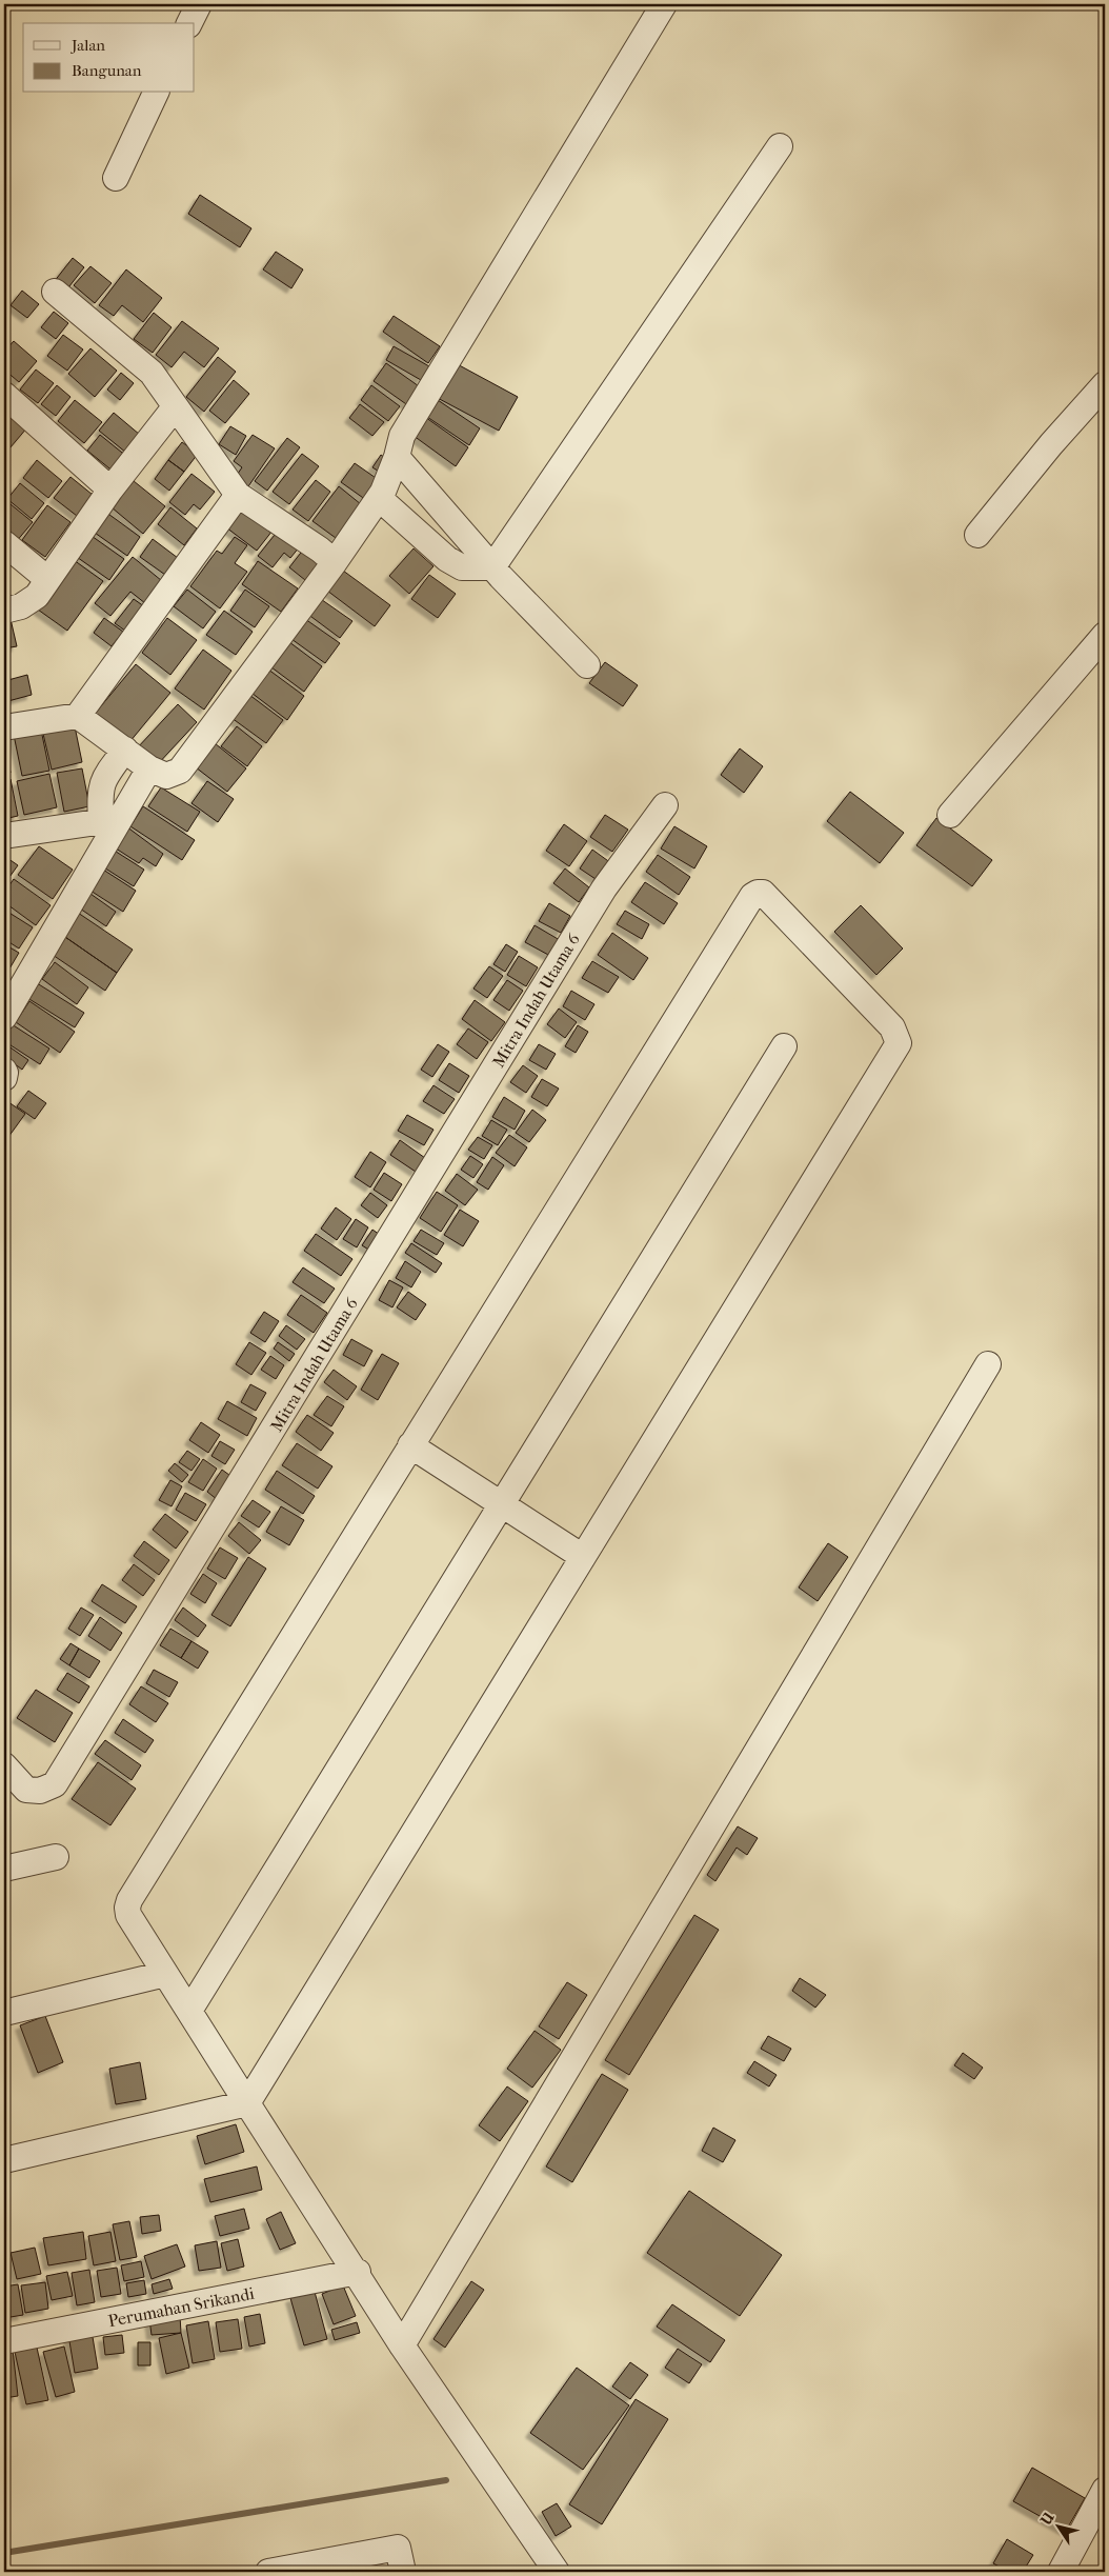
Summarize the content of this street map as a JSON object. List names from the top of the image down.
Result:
{
  "streets": {
    "street": ["Mitra Indah Utama 6", "Perumahan Srikandi"]
  },
  "legend": ["Jalan", "Bangunan"],
  "north": "top left"
}
